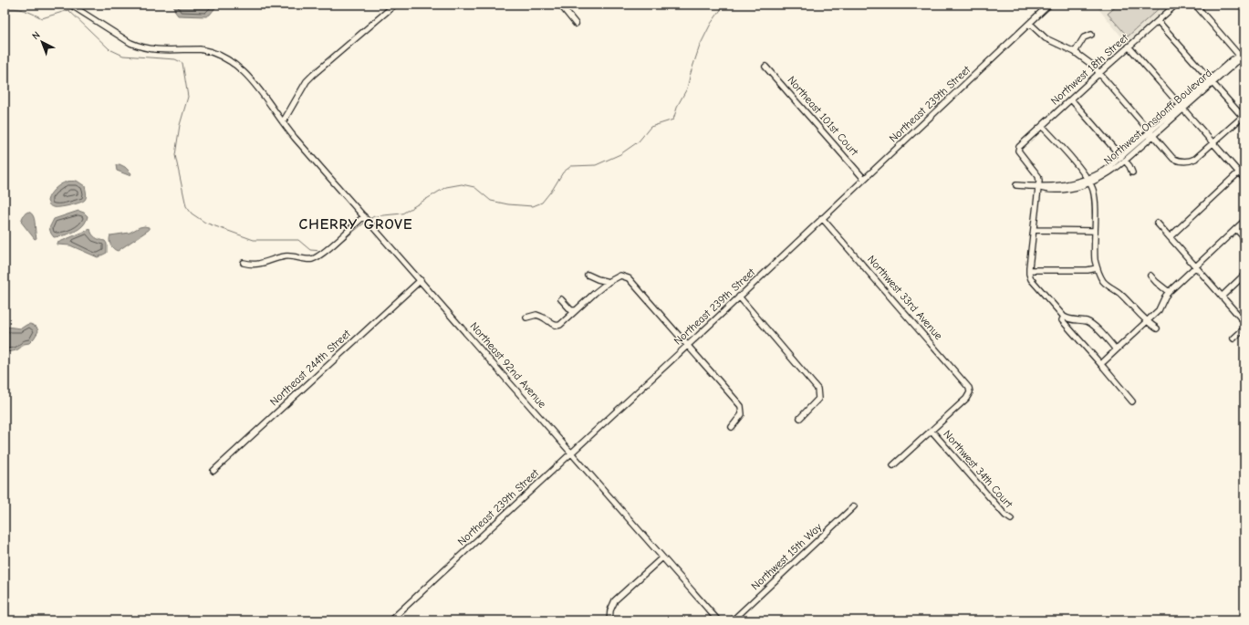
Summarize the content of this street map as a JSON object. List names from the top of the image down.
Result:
{
  "streets": {
    "street": [
      "Northwest 18th Street",
      "Northeast 239th Street",
      "Northeast 101st Court",
      "Northwest Onsdorff Boulevard",
      "Northwest 33rd Avenue",
      "Northeast 92nd Avenue",
      "Northeast 244th Street",
      "Northwest 34th Court",
      "Northwest 15th Way"
    ]
  },
  "crossings": [
    ["Northwest 18th Street", "Northwest Onsdorff Boulevard"],
    ["Northeast 239th Street", "Northeast 101st Court"],
    ["Northeast 239th Street", "Northwest 33rd Avenue"],
    ["Northeast 239th Street", "Northeast 92nd Avenue"],
    ["Northwest 33rd Avenue", "Northwest 34th Court"],
    ["Northeast 92nd Avenue", "Northeast 244th Street"]
  ],
  "districts": ["CHERRY GROVE"],
  "north": "top left"
}
